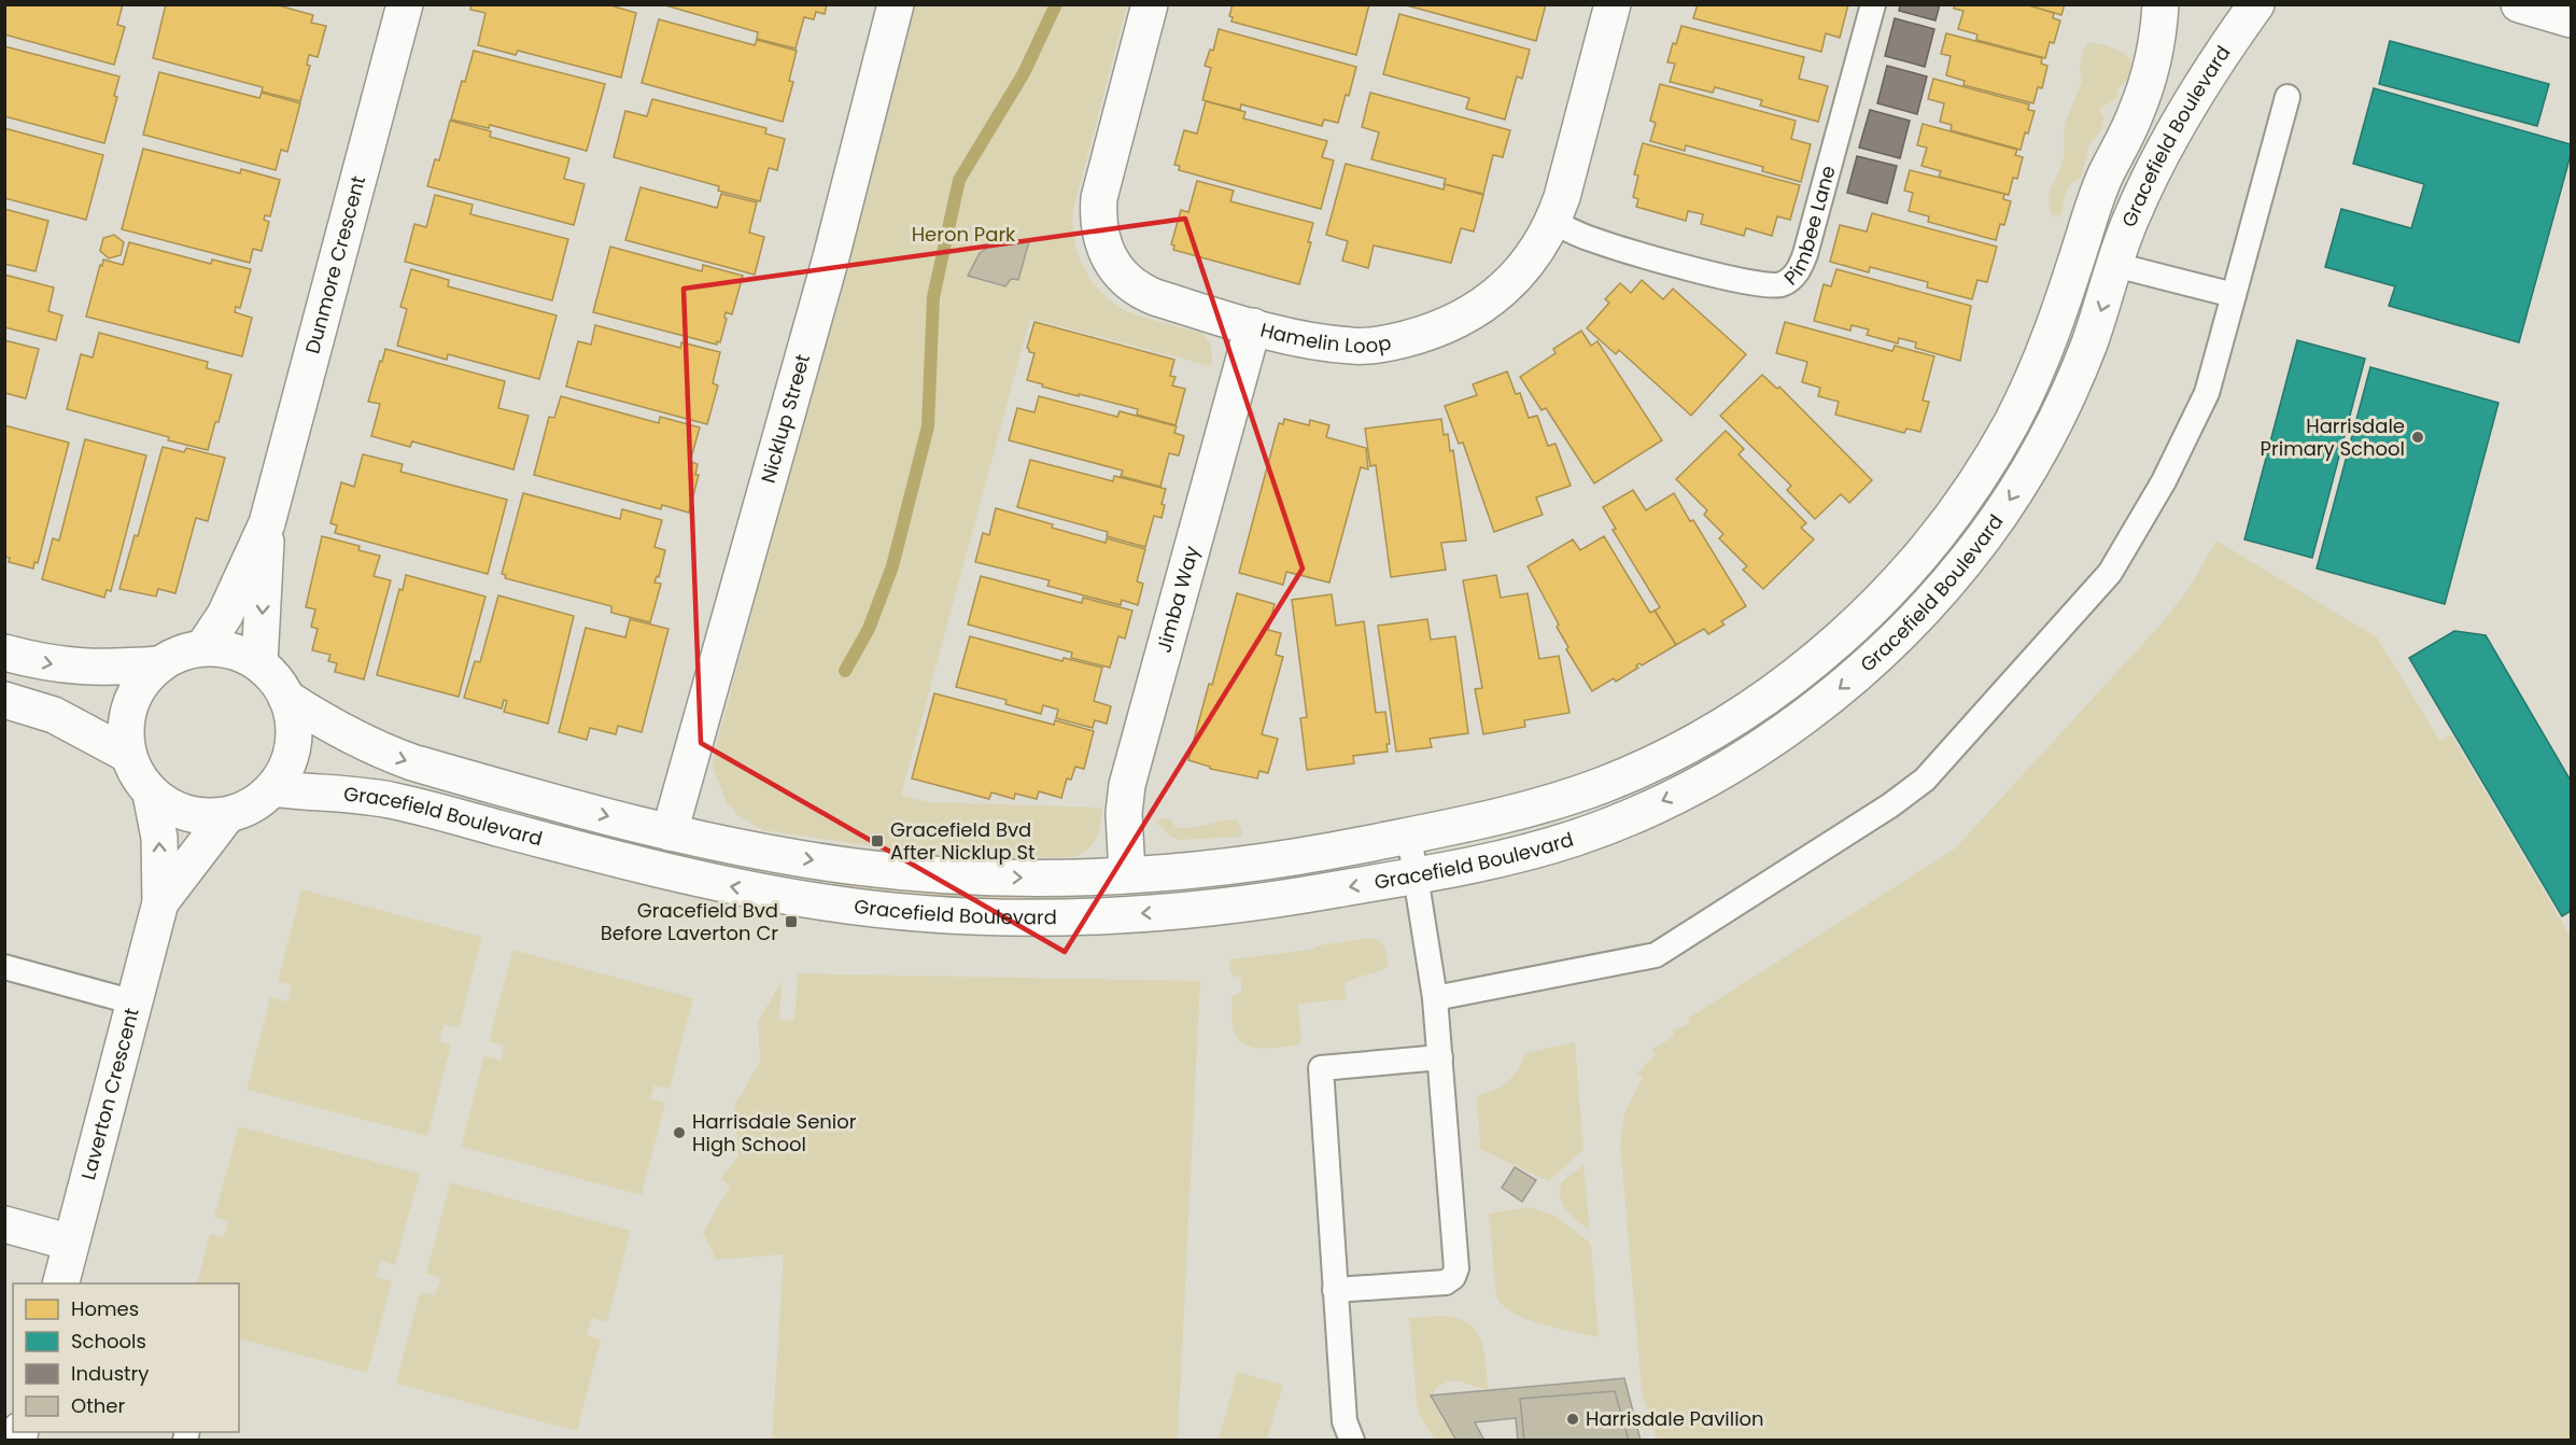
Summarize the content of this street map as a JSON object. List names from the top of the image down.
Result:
{
  "streets": {
    "street": [
      "Gracefield Boulevard",
      "Dunmore Crescent",
      "Hamelin Loop",
      "Nicklup Street",
      "Jimba Way",
      "Laverton Crescent"
    ],
    "lane": ["Pimbee Lane"]
  },
  "crossings": [
    ["Gracefield Boulevard", "Dunmore Crescent"],
    ["Gracefield Boulevard", "Nicklup Street"],
    ["Gracefield Boulevard", "Jimba Way"],
    ["Gracefield Boulevard", "Laverton Crescent"],
    ["Pimbee Lane", "Hamelin Loop"],
    ["Dunmore Crescent", "Laverton Crescent"],
    ["Hamelin Loop", "Jimba Way"]
  ],
  "parks": ["Heron Park"],
  "places": {
    "other": ["Harrisdale Primary School", "Harrisdale Senior High School", "Harrisdale Pavilion"],
    "transit": ["Gracefield Bvd After Nicklup St", "Gracefield Bvd Before Laverton Cr"]
  },
  "legend": [
    "Homes",
    "Schools",
    "Industry",
    "Other"
  ]
}
